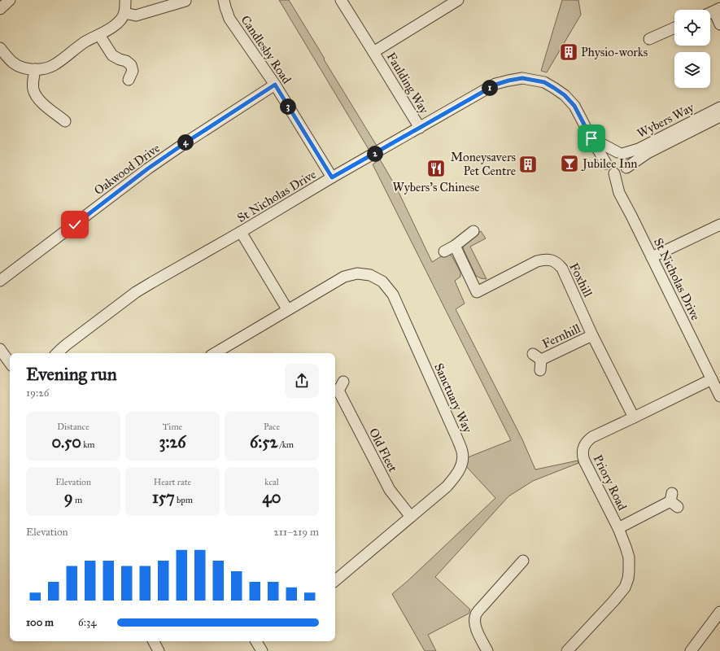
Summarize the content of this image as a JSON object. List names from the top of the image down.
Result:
{
  "streets": {
    "street": [
      "Candlesby Road",
      "Faulding Way",
      "Wybers Way",
      "Oakwood Drive",
      "St Nicholas Drive",
      "Foxhill",
      "Fernhill",
      "Sanctuary Way",
      "Old Fleet",
      "Priory Road"
    ]
  },
  "crossings": [
    ["Candlesby Road", "Oakwood Drive"],
    ["Candlesby Road", "St Nicholas Drive"],
    ["Faulding Way", "St Nicholas Drive"],
    ["Wybers Way", "St Nicholas Drive"],
    ["St Nicholas Drive", "Priory Road"],
    ["Foxhill", "Fernhill"],
    ["Foxhill", "Priory Road"],
    ["Sanctuary Way", "Old Fleet"]
  ],
  "places": {
    "building": ["Physio-works", "Moneysavers Pet Centre"],
    "bar": ["Jubilee Inn"],
    "restaurant": ["Wybers's Chinese"]
  },
  "page": {
    "pins": [
      "1",
      "3",
      "4",
      "2"
    ],
    "heading": ["Evening run", "19:26"],
    "stats": [
      ["Distance", "0.50 km"],
      ["Time", "3:26"],
      ["Pace", "6:52 /km"],
      ["Elevation", "9 m"],
      ["Heart rate", "157 bpm"],
      ["kcal", "40"]
    ],
    "chart": ["Elevation", "211–219 m"],
    "list": [
      {
        "name": "100 m",
        "note": "6:34"
      }
    ]
  }
}
